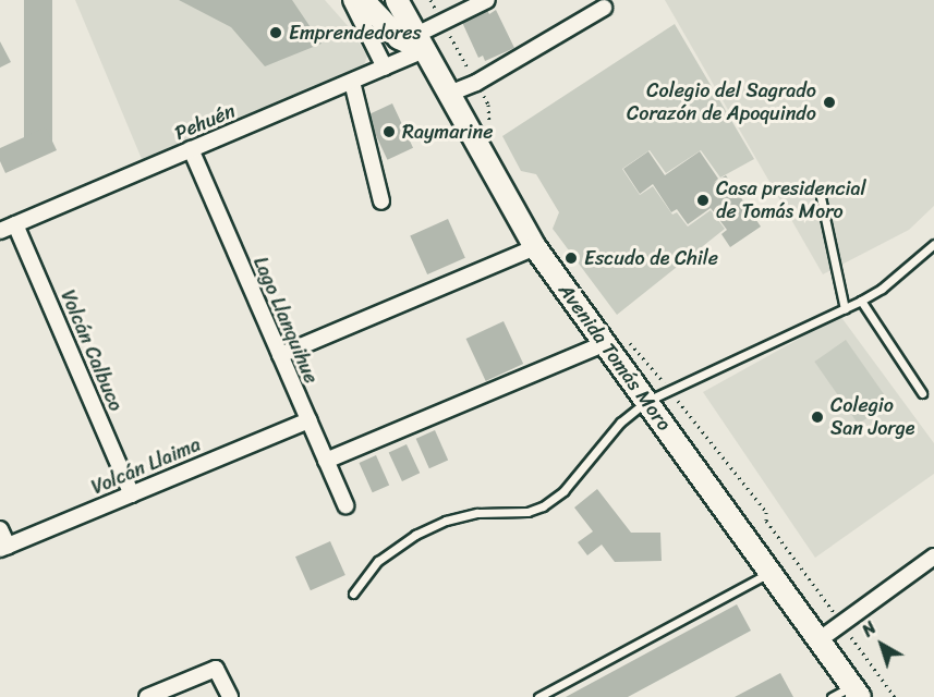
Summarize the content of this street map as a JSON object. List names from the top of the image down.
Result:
{
  "streets": {
    "main road": ["Avenida Tomás Moro"],
    "street": [
      "Pehuén",
      "Lago Llanquihue",
      "Volcán Calbuco",
      "Volcán Llaima"
    ]
  },
  "crossings": [
    ["Pehuén", "Lago Llanquihue"],
    ["Pehuén", "Volcán Calbuco"],
    ["Pehuén", "Avenida Tomás Moro"],
    ["Lago Llanquihue", "Volcán Llaima"],
    ["Volcán Calbuco", "Volcán Llaima"]
  ],
  "places": [
    "Emprendedores",
    "Colegio del Sagrado Corazón de Apoquindo",
    "Raymarine",
    "Casa presidencial de Tomás Moro",
    "Escudo de Chile",
    "Colegio San Jorge"
  ],
  "north": "top left"
}
